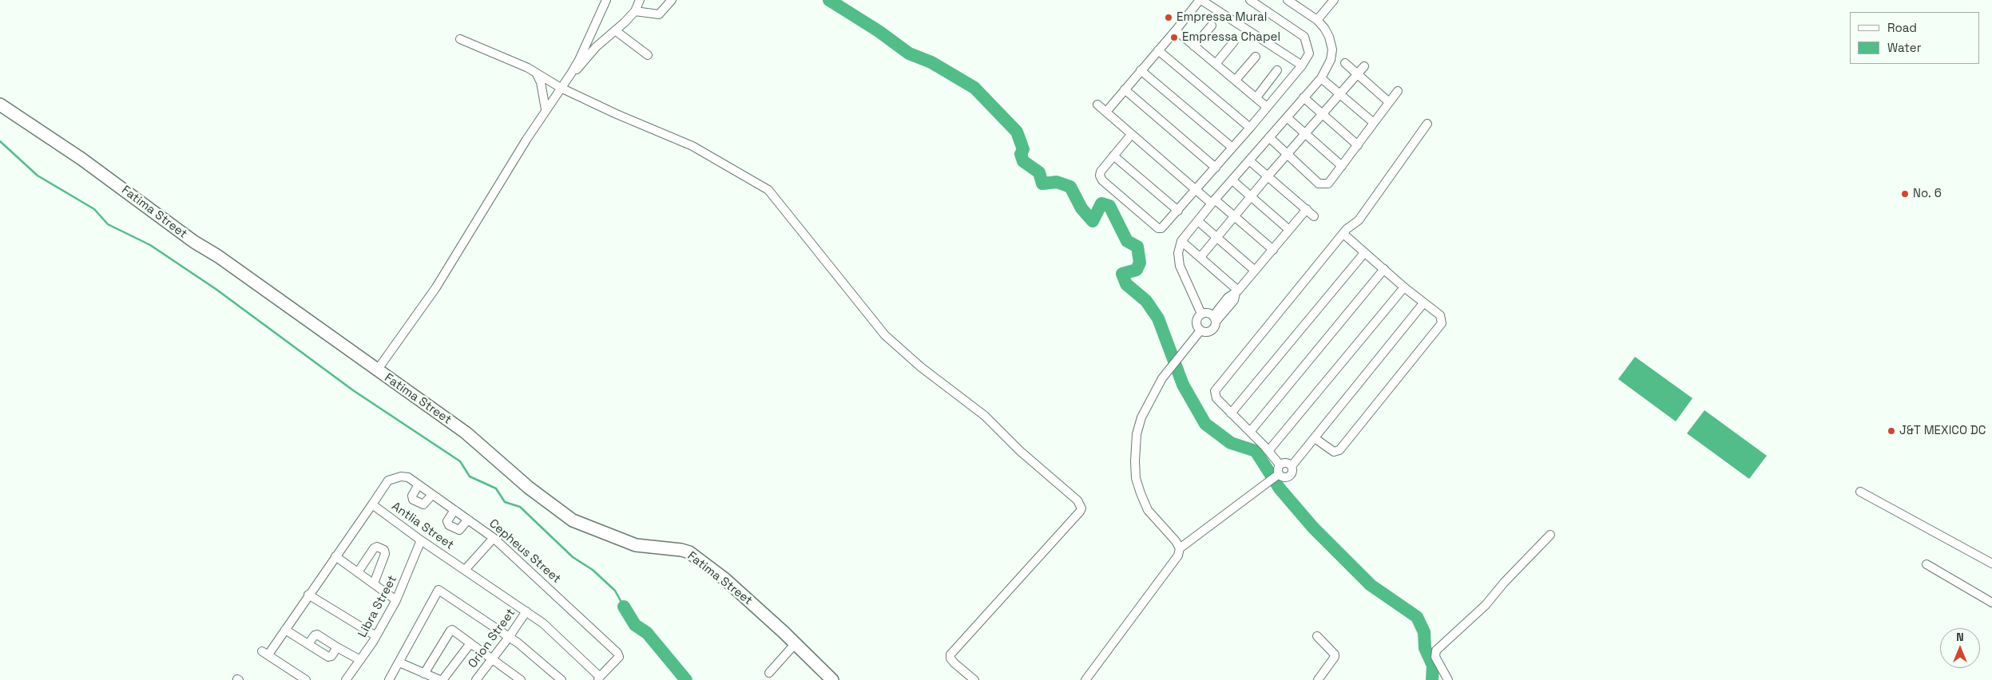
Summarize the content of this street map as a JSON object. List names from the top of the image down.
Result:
{
  "streets": {
    "street": [
      "Fatima Street",
      "Antlia Street",
      "Cepheus Street",
      "Libra Street",
      "Orion Street"
    ]
  },
  "crossings": [
    ["Antlia Street", "Cepheus Street"],
    ["Antlia Street", "Libra Street"],
    ["Antlia Street", "Orion Street"]
  ],
  "places": [
    "Empressa Mural",
    "Empressa Chapel",
    "No. 6",
    "J&T MEXICO DC"
  ],
  "legend": ["Road", "Water"],
  "north": "top"
}
